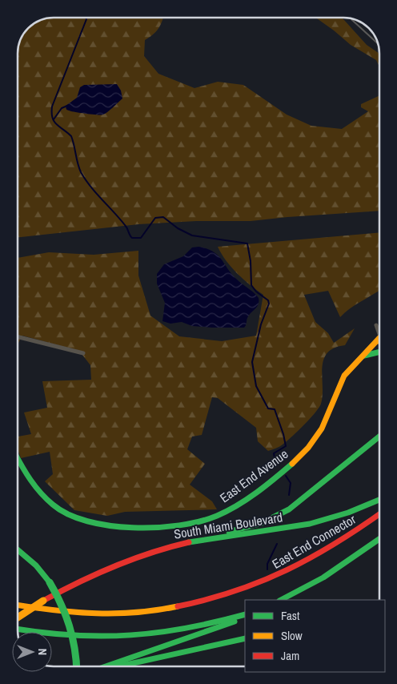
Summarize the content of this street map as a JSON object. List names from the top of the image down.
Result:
{
  "streets": {
    "main road": ["East End Avenue", "South Miami Boulevard", "East End Connector"]
  },
  "legend": ["Fast", "Slow", "Jam"],
  "north": "right"
}
